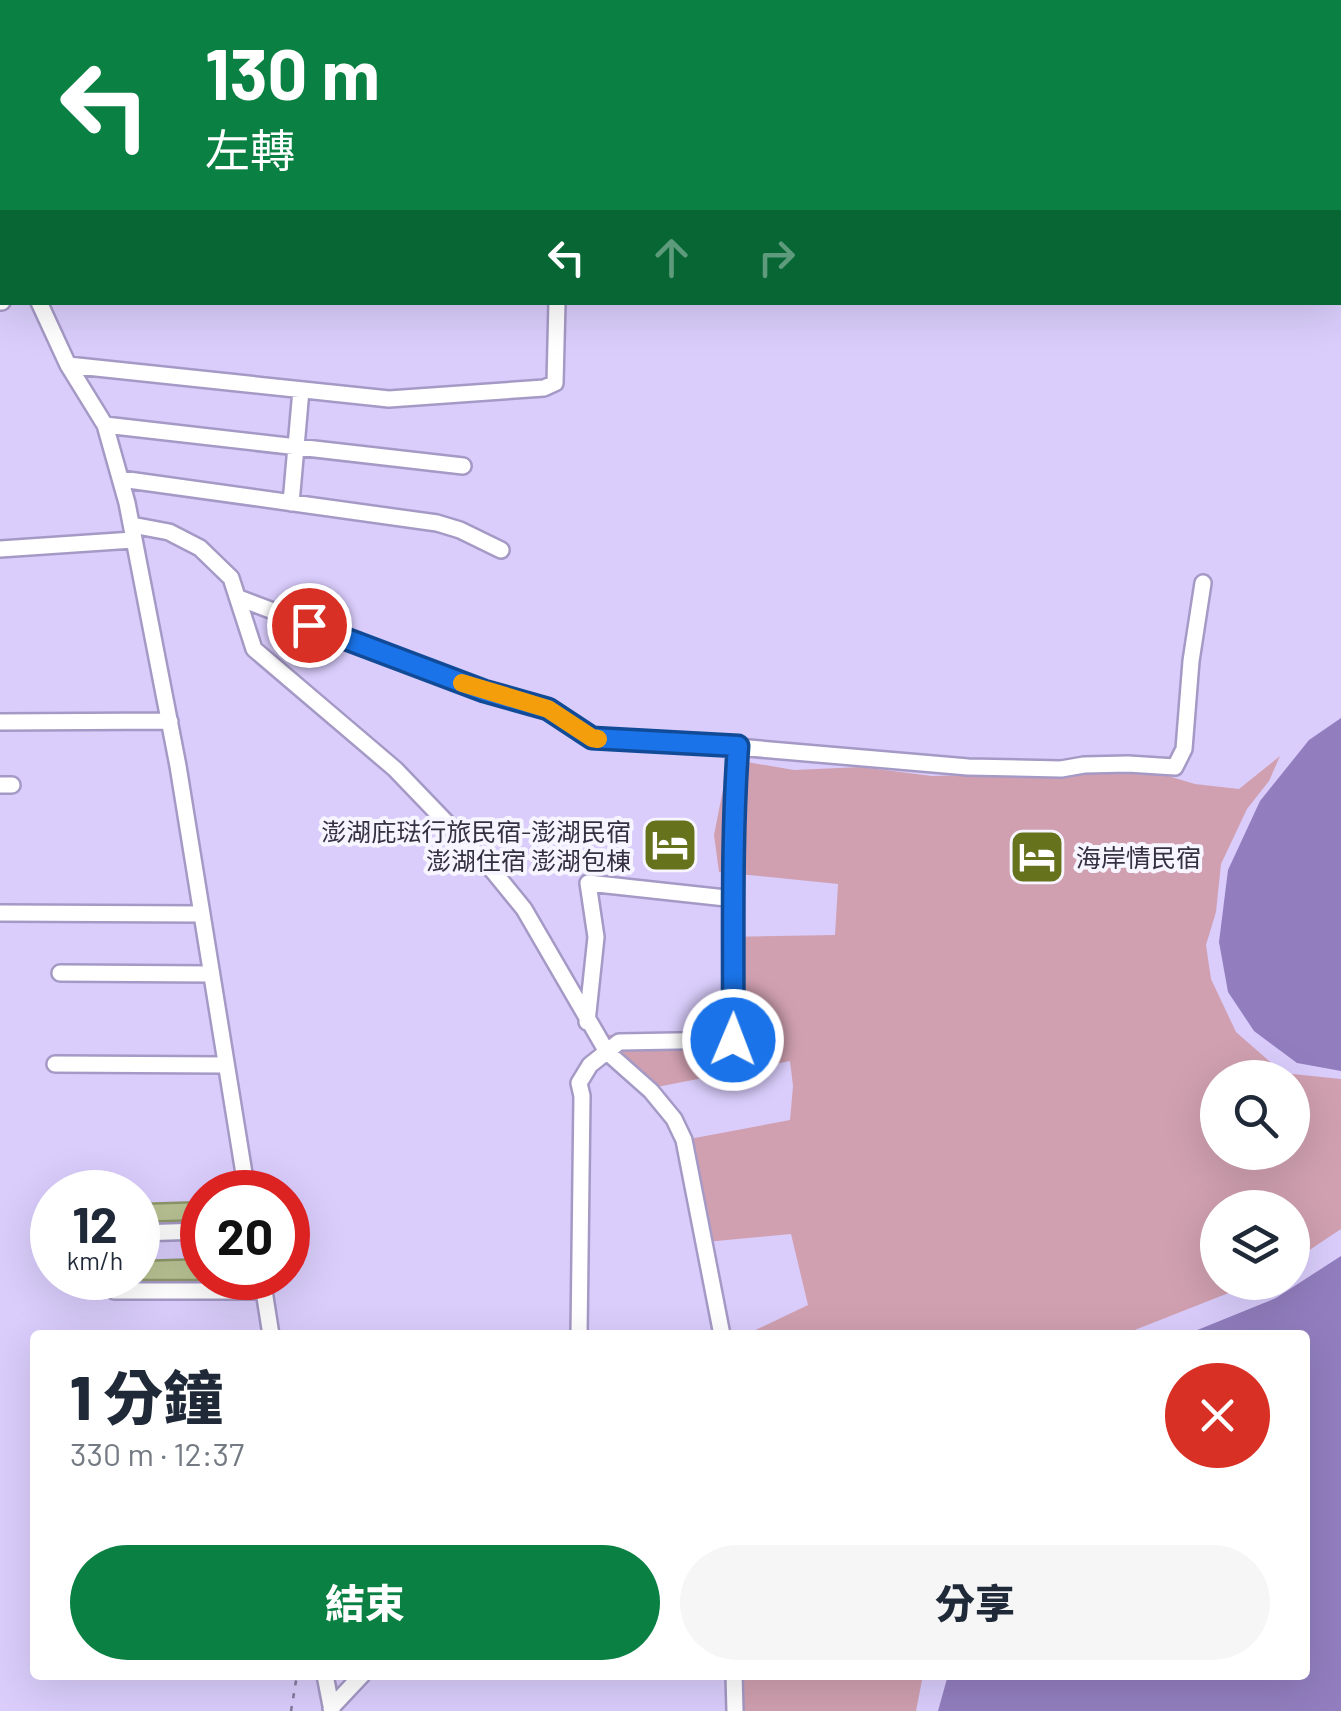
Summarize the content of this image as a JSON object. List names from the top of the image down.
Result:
{
  "places": {
    "hotel": ["澎湖庇琺行旅民宿-澎湖民宿 澎湖住宿 澎湖包棟", "海岸情民宿"]
  },
  "page": {
    "turn": ["130 m", "左轉"],
    "speed": "12 km/h",
    "limit": "20",
    "heading": ["1 分鐘", "330 m · 12:37"],
    "buttons": ["結束", "分享"]
  }
}
